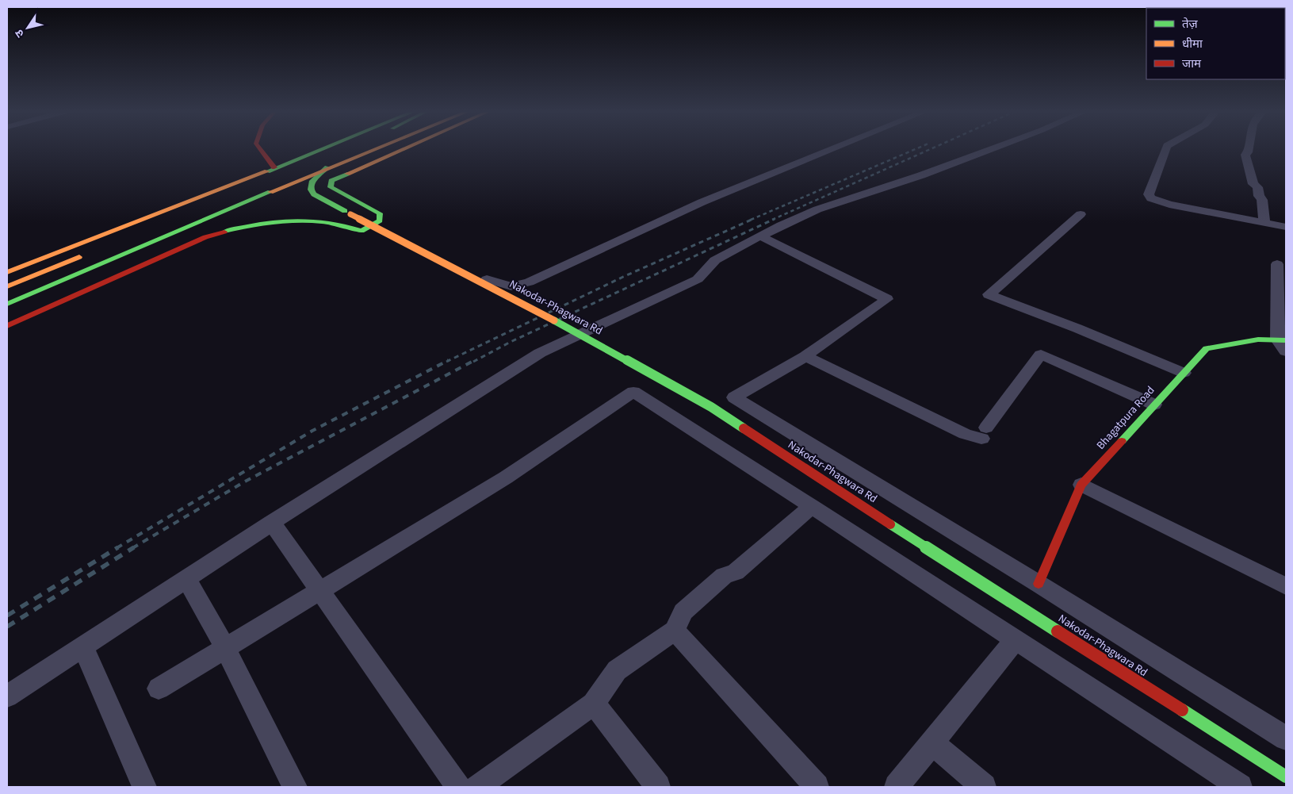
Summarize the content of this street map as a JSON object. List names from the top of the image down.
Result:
{
  "streets": {
    "main road": ["Nakodar-Phagwara Rd", "Bhagatpura Road"]
  },
  "legend": ["तेज़", "धीमा", "जाम"],
  "north": "bottom left"
}
